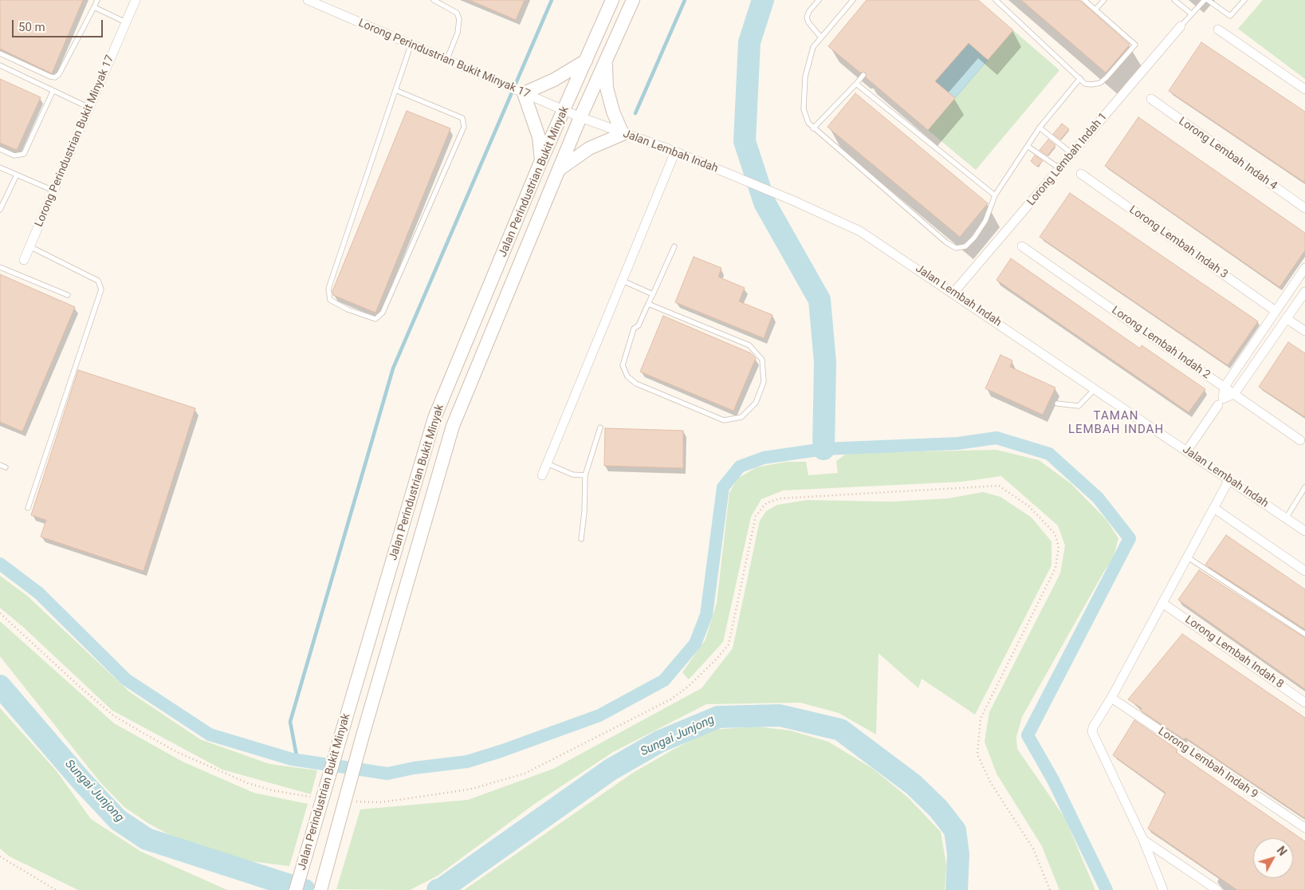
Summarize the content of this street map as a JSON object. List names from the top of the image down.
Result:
{
  "streets": {
    "main road": ["Jalan Perindustrian Bukit Minyak"],
    "street": [
      "Lorong Perindustrian Bukit Minyak 17",
      "Jalan Lembah Indah",
      "Lorong Lembah Indah 4",
      "Lorong Lembah Indah 1",
      "Lorong Lembah Indah 3",
      "Lorong Lembah Indah 2",
      "Lorong Lembah Indah 8",
      "Lorong Lembah Indah 9"
    ]
  },
  "crossings": [
    ["Lorong Perindustrian Bukit Minyak 17", "Jalan Lembah Indah"],
    ["Lorong Perindustrian Bukit Minyak 17", "Jalan Perindustrian Bukit Minyak"],
    ["Jalan Lembah Indah", "Lorong Lembah Indah 1"],
    ["Jalan Lembah Indah", "Jalan Perindustrian Bukit Minyak"]
  ],
  "districts": ["TAMAN LEMBAH INDAH"],
  "water": ["Sungai Junjong"],
  "scale_bar": "50 m",
  "north": "top right"
}
